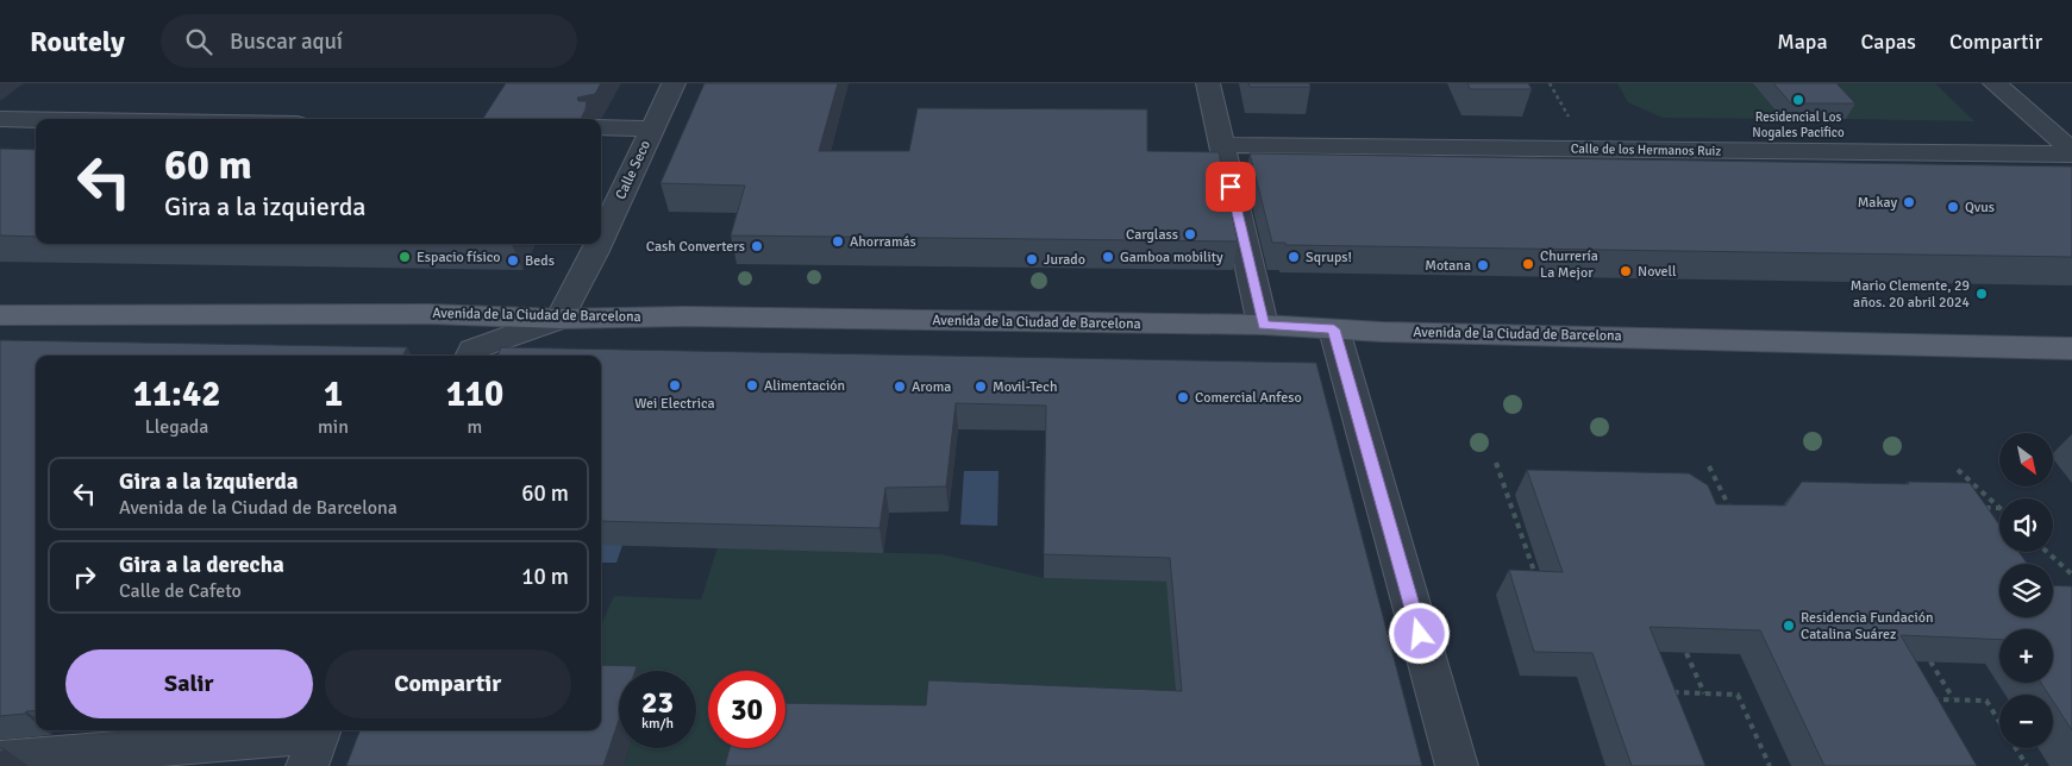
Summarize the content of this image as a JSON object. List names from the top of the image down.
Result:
{
  "streets": {
    "main road": ["Avenida de la Ciudad de Barcelona"],
    "street": ["Calle de los Hermanos Ruiz", "Calle Seco"]
  },
  "crossings": [
    ["Calle Seco", "Avenida de la Ciudad de Barcelona"]
  ],
  "places": [
    "Residencial Los Nogales Pacifico",
    "Makay",
    "Qvus",
    "Carglass",
    "Ahorramás",
    "Cash Converters",
    "Espacio físico",
    "Gamboa mobility",
    "Sqrups!",
    "Jurado",
    "Beds",
    "Churrería La Mejor",
    "Motana",
    "Novell",
    "Mario Clemente, 29 años. 20 abril 2024",
    "Wei Electrica",
    "Alimentación",
    "Aroma",
    "Movil-Tech",
    "Comercial Anfeso",
    "Residencia Fundación Catalina Suárez"
  ],
  "north": "bottom right",
  "page": {
    "header": "Routely",
    "search": "Buscar aquí",
    "nav": ["Mapa", "Capas", "Compartir"],
    "turn": ["60 m", "Gira a la izquierda"],
    "eta": [
      "11:42",
      "Llegada",
      "1",
      "min",
      "110",
      "m"
    ],
    "map_buttons": ["+", "−"],
    "list": [
      {
        "name": "Gira a la izquierda",
        "note": "Avenida de la Ciudad de Barcelona",
        "value": "60 m"
      },
      {
        "name": "Gira a la derecha",
        "note": "Calle de Cafeto",
        "value": "10 m"
      }
    ],
    "buttons": ["Salir", "Compartir"],
    "speed": "23 km/h",
    "limit": "30"
  }
}
